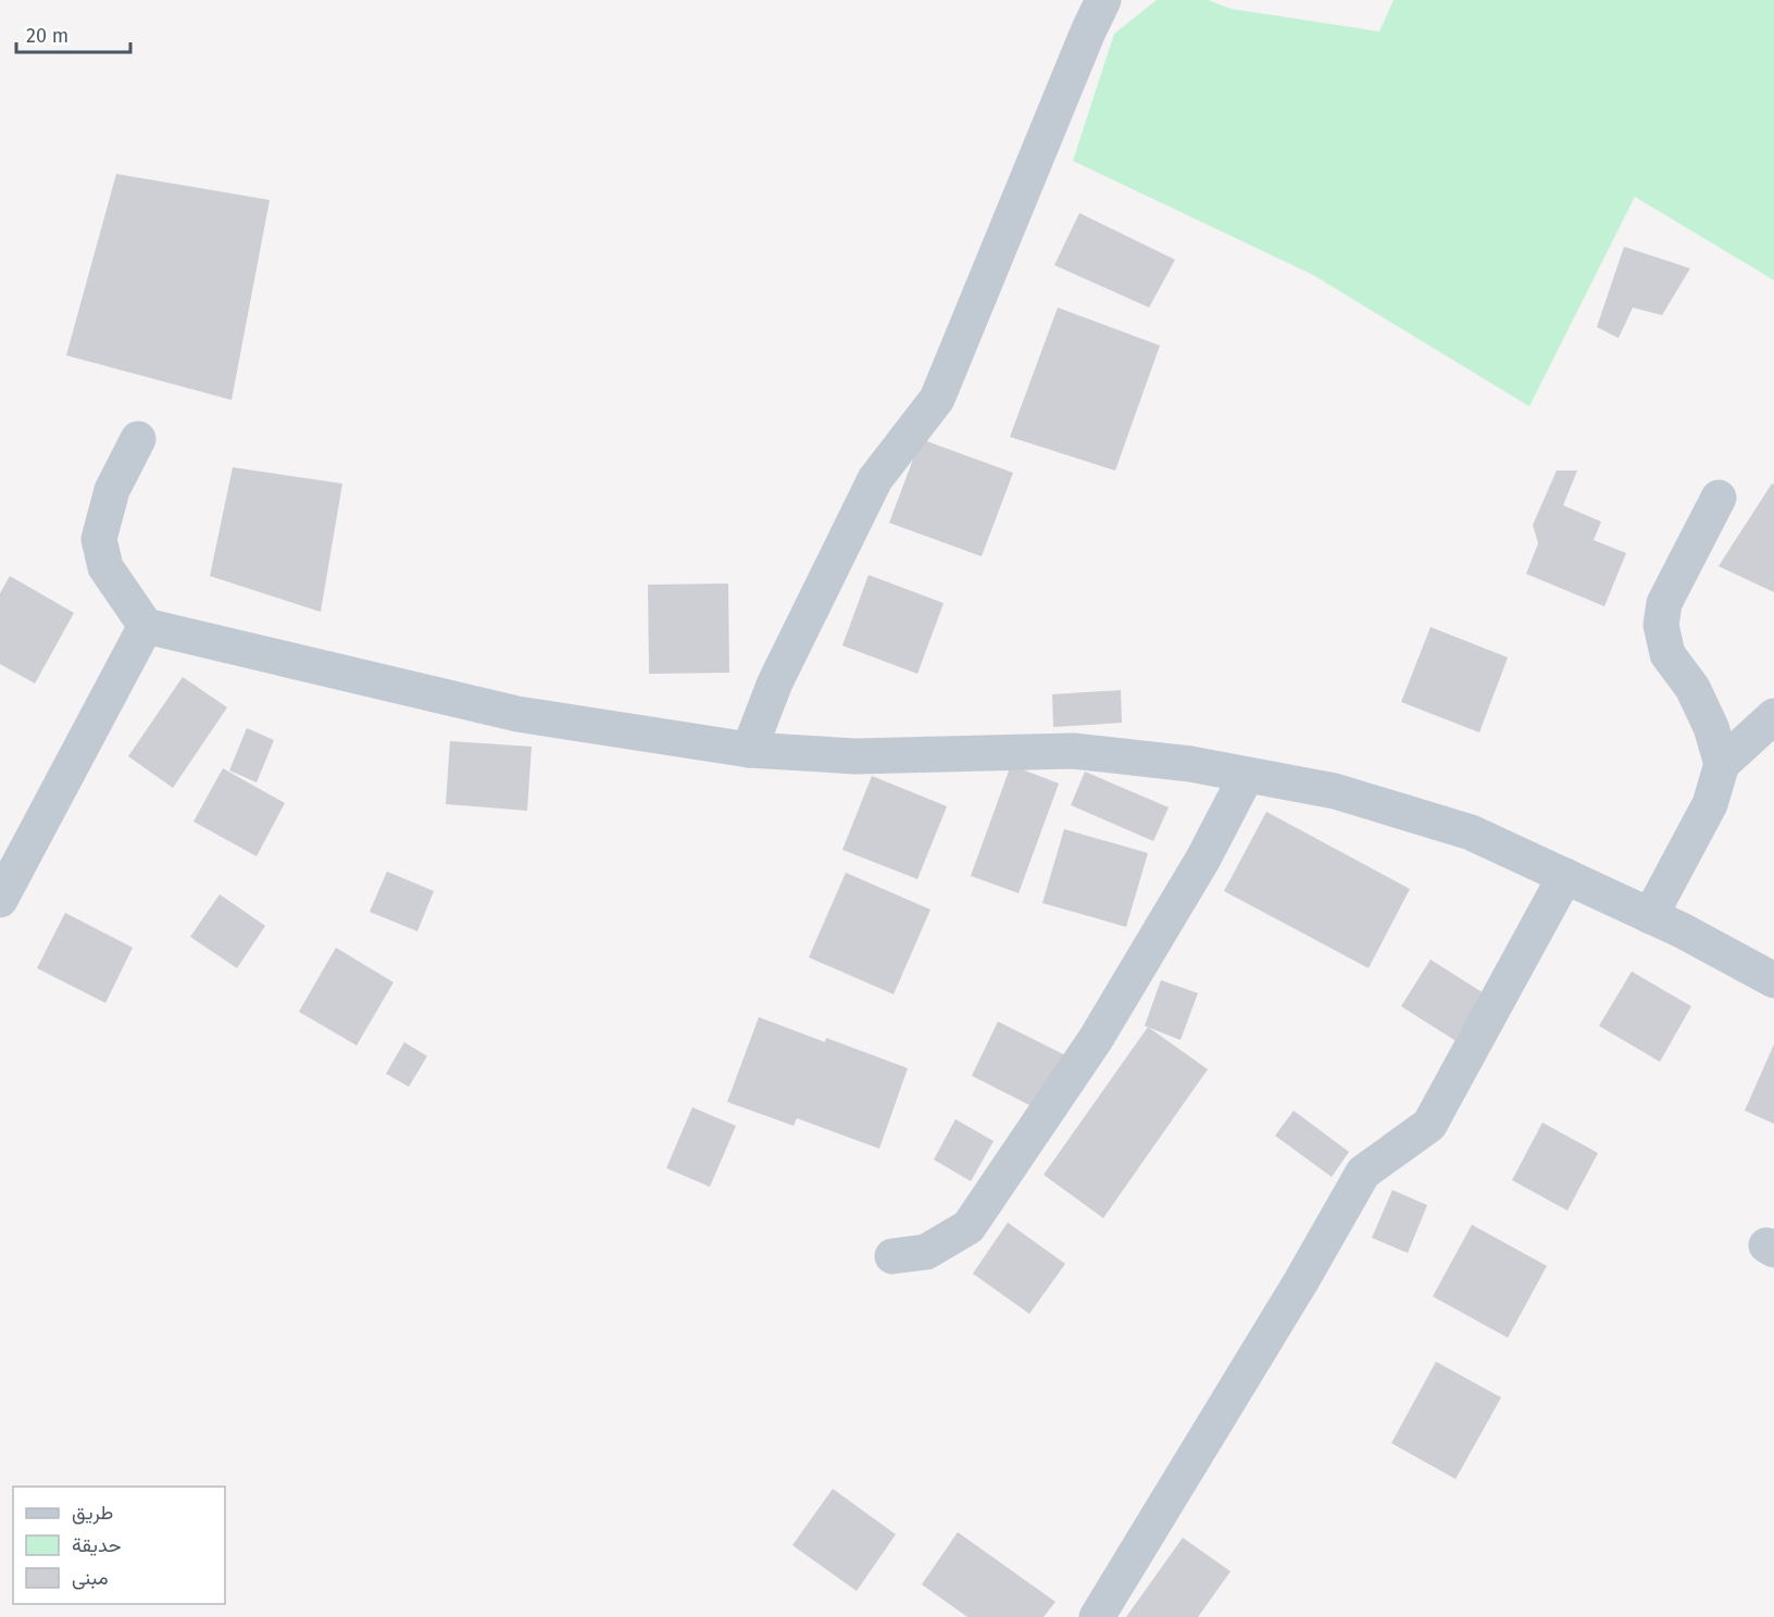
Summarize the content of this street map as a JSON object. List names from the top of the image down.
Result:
{
  "legend": ["طريق", "حديقة", "مبنى"],
  "scale_bar": "20 m"
}
